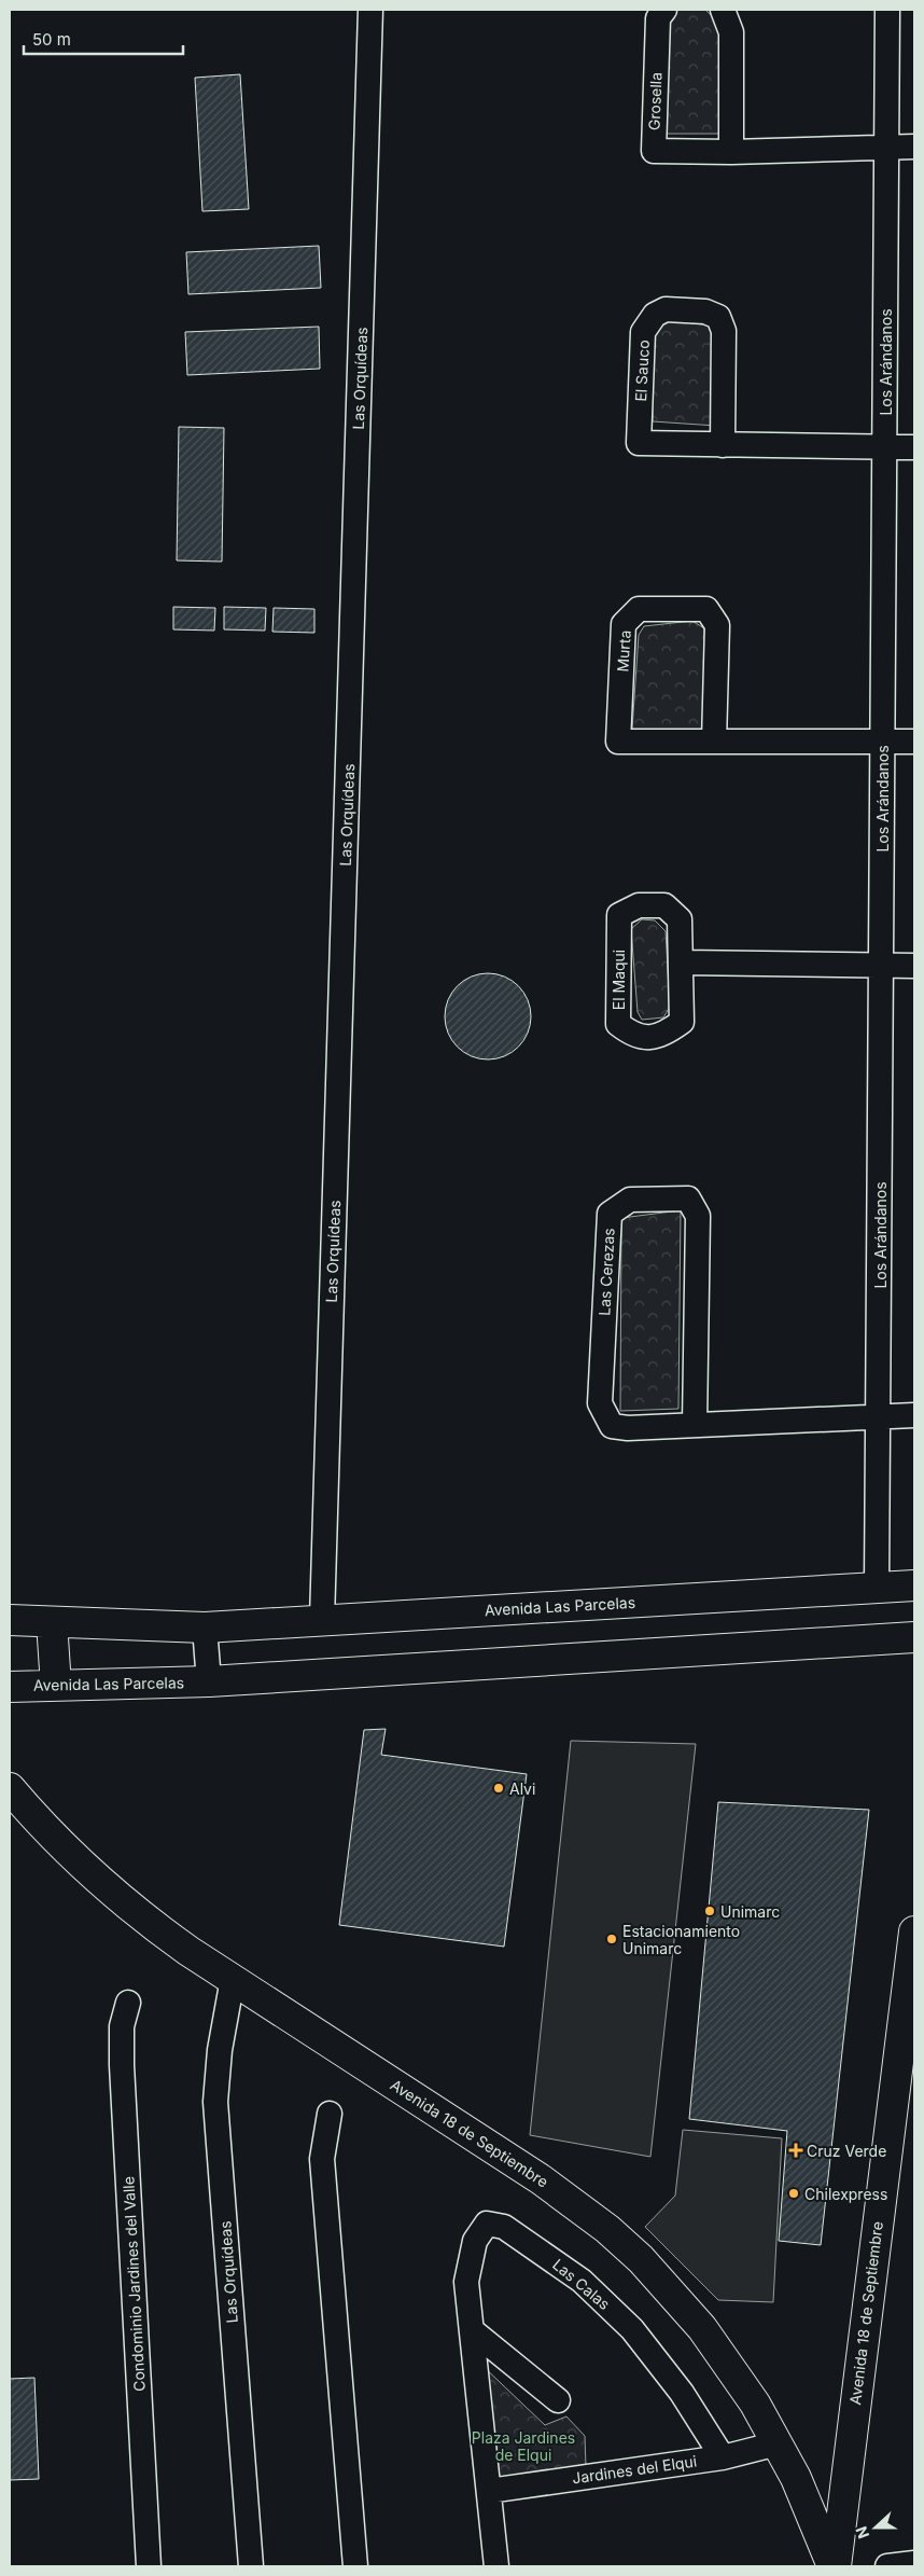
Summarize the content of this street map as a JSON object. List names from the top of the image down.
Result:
{
  "streets": {
    "main road": ["Avenida Las Parcelas", "Avenida 18 de Septiembre"],
    "street": [
      "Grosella",
      "Los Arándanos",
      "El Sauco",
      "Las Orquídeas",
      "Murta",
      "El Maqui",
      "Las Cerezas",
      "Condominio Jardines del Valle",
      "Las Calas",
      "Jardines del Elqui"
    ]
  },
  "crossings": [
    ["Grosella", "Los Arándanos"],
    ["Los Arándanos", "El Sauco"],
    ["Los Arándanos", "Murta"],
    ["Los Arándanos", "Las Cerezas"],
    ["Los Arándanos", "Avenida Las Parcelas"],
    ["Las Orquídeas", "Avenida Las Parcelas"],
    ["Las Orquídeas", "Avenida 18 de Septiembre"],
    ["Avenida 18 de Septiembre", "Jardines del Elqui"],
    ["Las Calas", "Jardines del Elqui"]
  ],
  "parks": ["Plaza Jardines de Elqui"],
  "places": {
    "other": [
      "Alvi",
      "Unimarc",
      "Estacionamiento Unimarc",
      "Chilexpress"
    ],
    "health": ["Cruz Verde"]
  },
  "scale_bar": "50 m",
  "north": "left"
}
